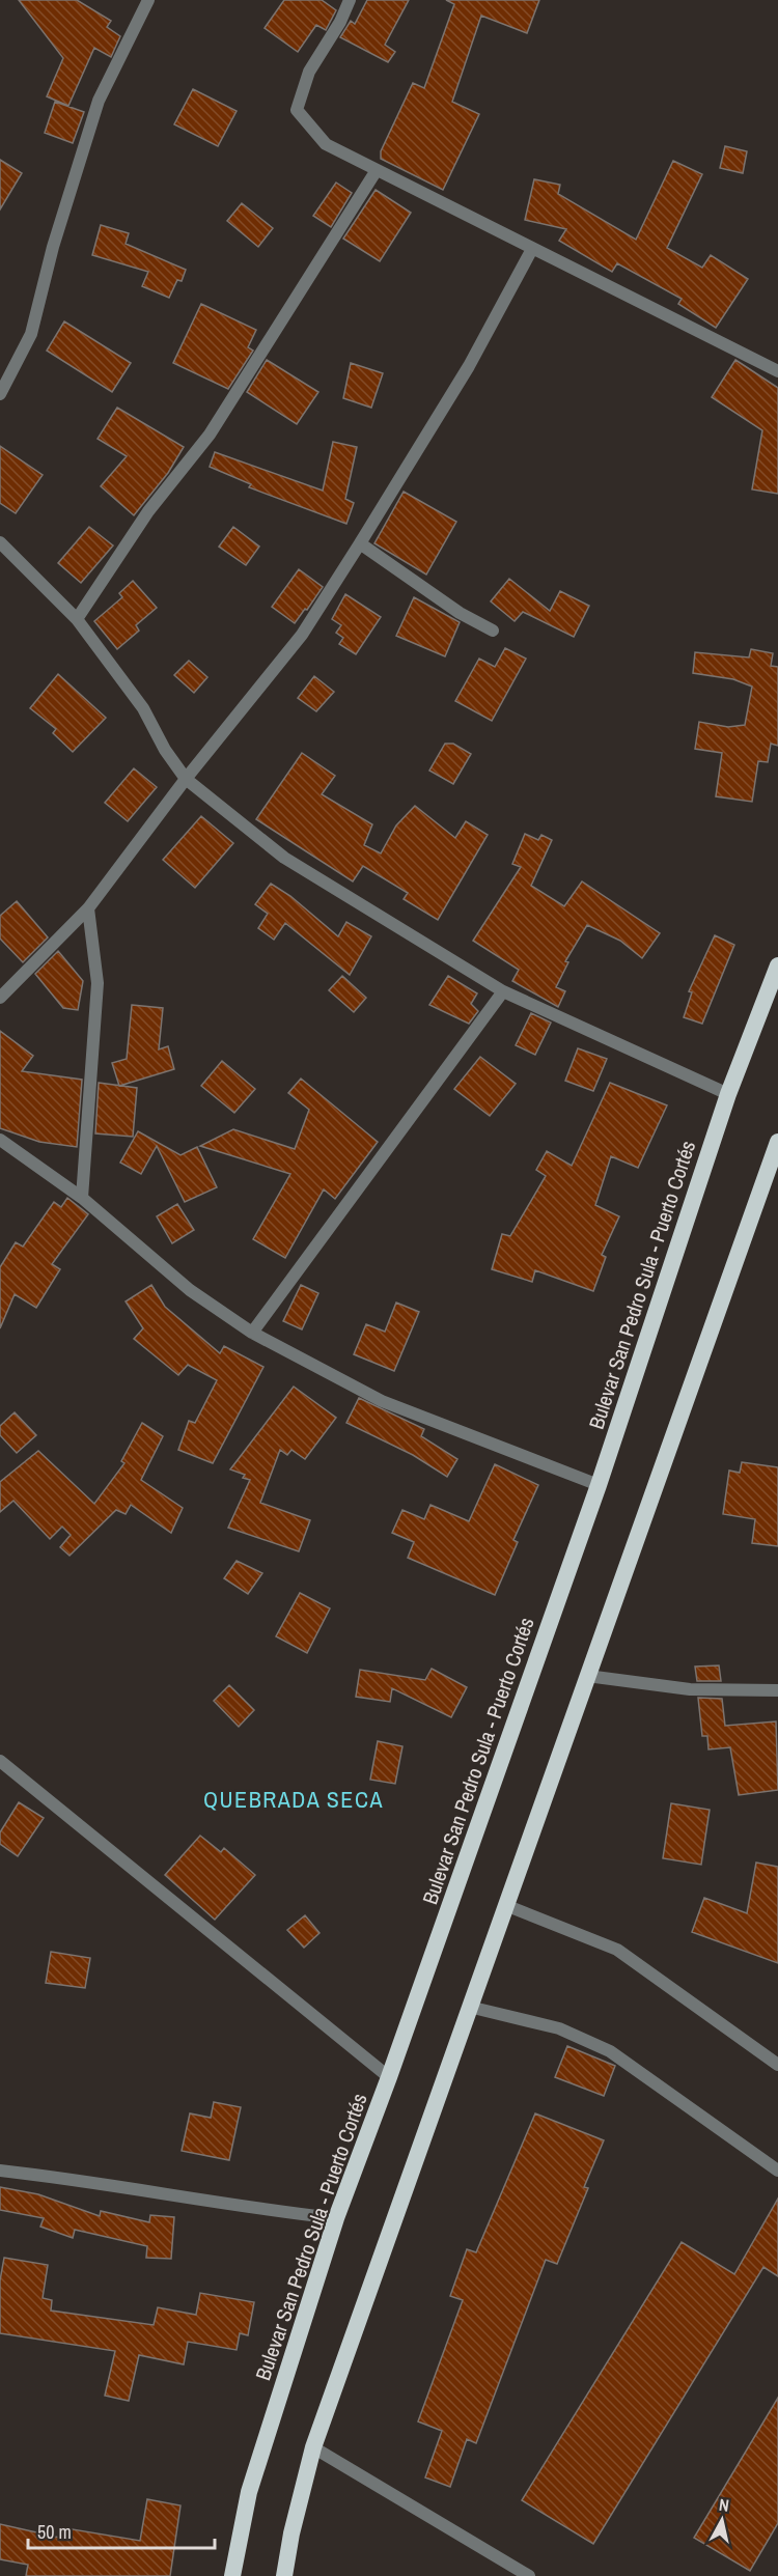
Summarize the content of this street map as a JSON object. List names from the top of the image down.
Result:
{
  "streets": {
    "highway": ["Bulevar San Pedro Sula - Puerto Cortés"]
  },
  "districts": ["QUEBRADA SECA"],
  "scale_bar": "50 m",
  "north": "top"
}
